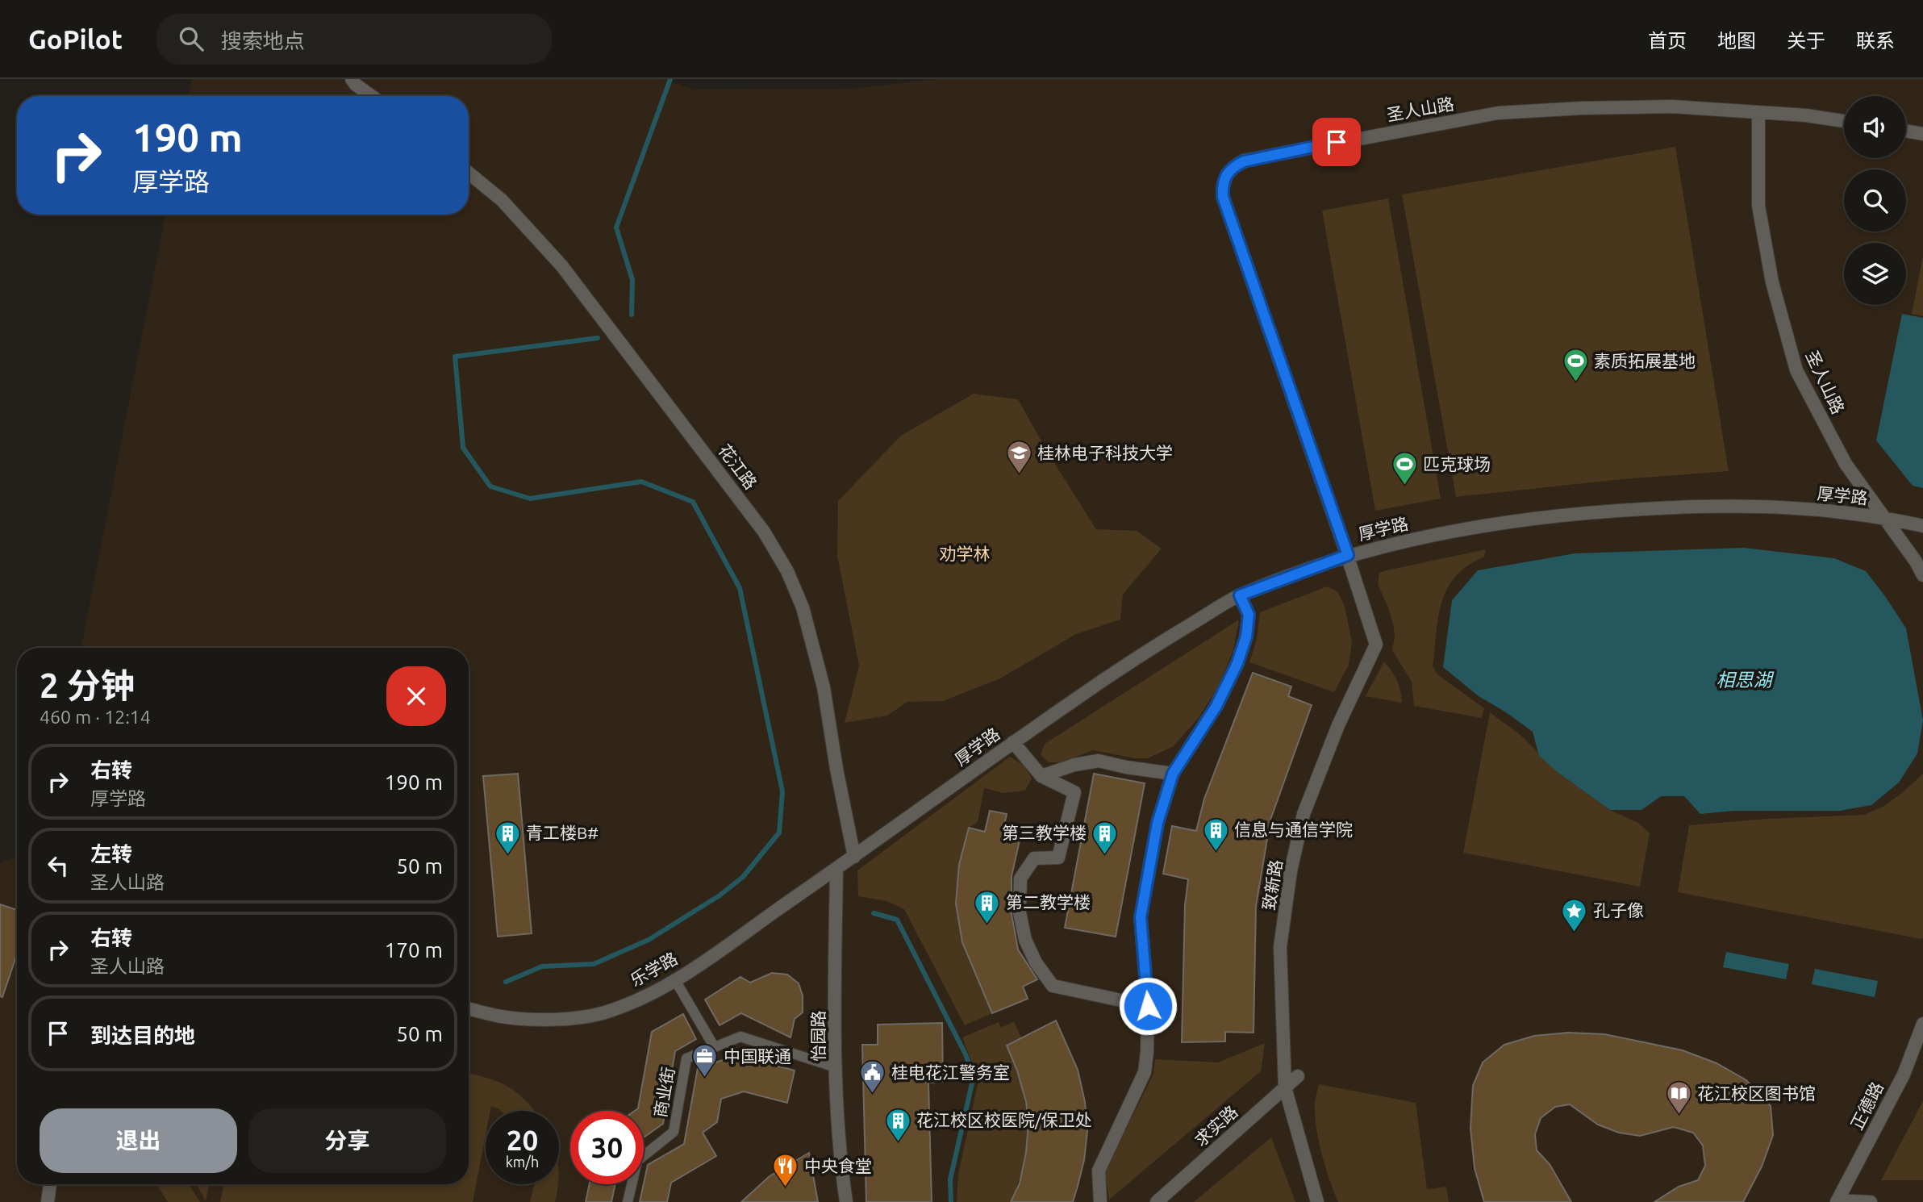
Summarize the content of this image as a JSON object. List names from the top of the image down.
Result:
{
  "streets": {
    "street": [
      "圣人山路",
      "花江路",
      "厚学路",
      "致新路",
      "乐学路",
      "怡园路",
      "商业街",
      "正德路",
      "求实路"
    ]
  },
  "crossings": [
    ["圣人山路", "厚学路"],
    ["圣人山路", "致新路"],
    ["花江路", "厚学路"],
    ["厚学路", "致新路"],
    ["厚学路", "乐学路"],
    ["厚学路", "怡园路"],
    ["致新路", "求实路"],
    ["乐学路", "怡园路"],
    ["怡园路", "商业街"]
  ],
  "water": ["相思湖"],
  "parks": ["劝学林"],
  "places": {
    "sports": ["素质拓展基地", "匹克球场"],
    "school or university": ["桂林电子科技大学"],
    "building": [
      "信息与通信学院",
      "青工楼B#",
      "第三教学楼",
      "第二教学楼",
      "花江校区校医院/保卫处"
    ],
    "place": ["孔子像"],
    "office": ["中国联通"],
    "public building": ["桂电花江警务室"],
    "library": ["花江校区图书馆"],
    "restaurant": ["中央食堂"]
  },
  "page": {
    "header": "GoPilot",
    "search": "搜索地点",
    "nav": [
      "首页",
      "地图",
      "关于",
      "联系"
    ],
    "turn": ["190 m", "厚学路"],
    "heading": ["2 分钟", "460 m · 12:14"],
    "list": [
      {
        "name": "右转",
        "note": "厚学路",
        "value": "190 m"
      },
      {
        "name": "左转",
        "note": "圣人山路",
        "value": "50 m"
      },
      {
        "name": "右转",
        "note": "圣人山路",
        "value": "170 m"
      },
      {
        "name": "到达目的地",
        "value": "50 m"
      }
    ],
    "buttons": ["退出", "分享"],
    "speed": "20 km/h",
    "limit": "30"
  }
}
